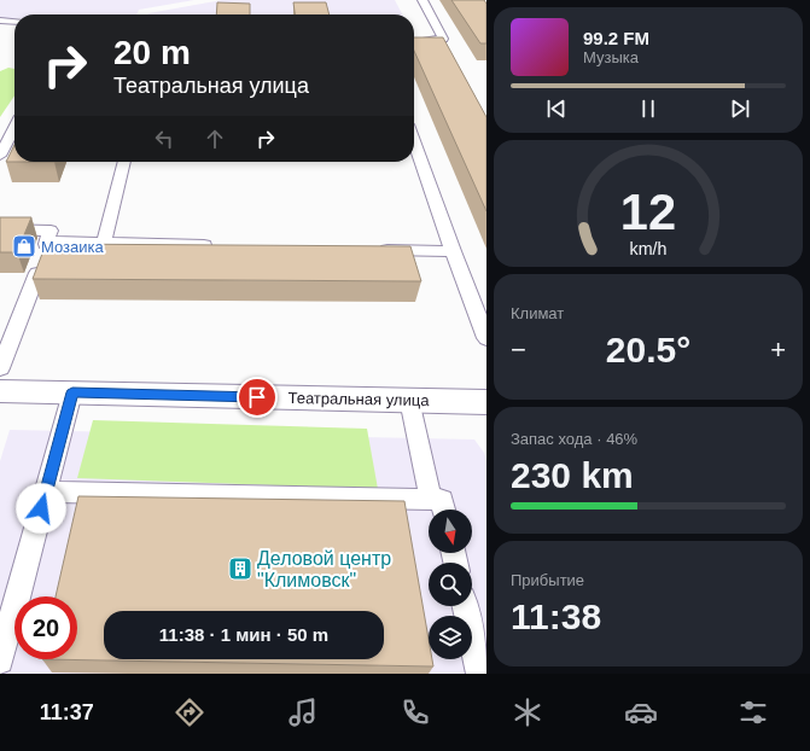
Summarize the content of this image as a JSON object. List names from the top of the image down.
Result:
{
  "streets": {
    "street": ["Театральная улица"]
  },
  "places": {
    "shop": ["Мозаика"],
    "building": ["Деловой центр \"Климовск\""]
  },
  "north": "bottom",
  "page": {
    "turn": ["20 m", "Театральная улица"],
    "song": ["99.2 FM", "Музыка"],
    "tile": [
      "Климат",
      ["Запас хода · 46%", "230 km"],
      ["Прибытие", "11:38"]
    ],
    "heat": ["−", "20.5°", "+"],
    "limit": "20",
    "trip": "11:38 · 1 мин · 50 m",
    "tabs": "11:37",
    "gauge": ["12", "km/h"]
  }
}
